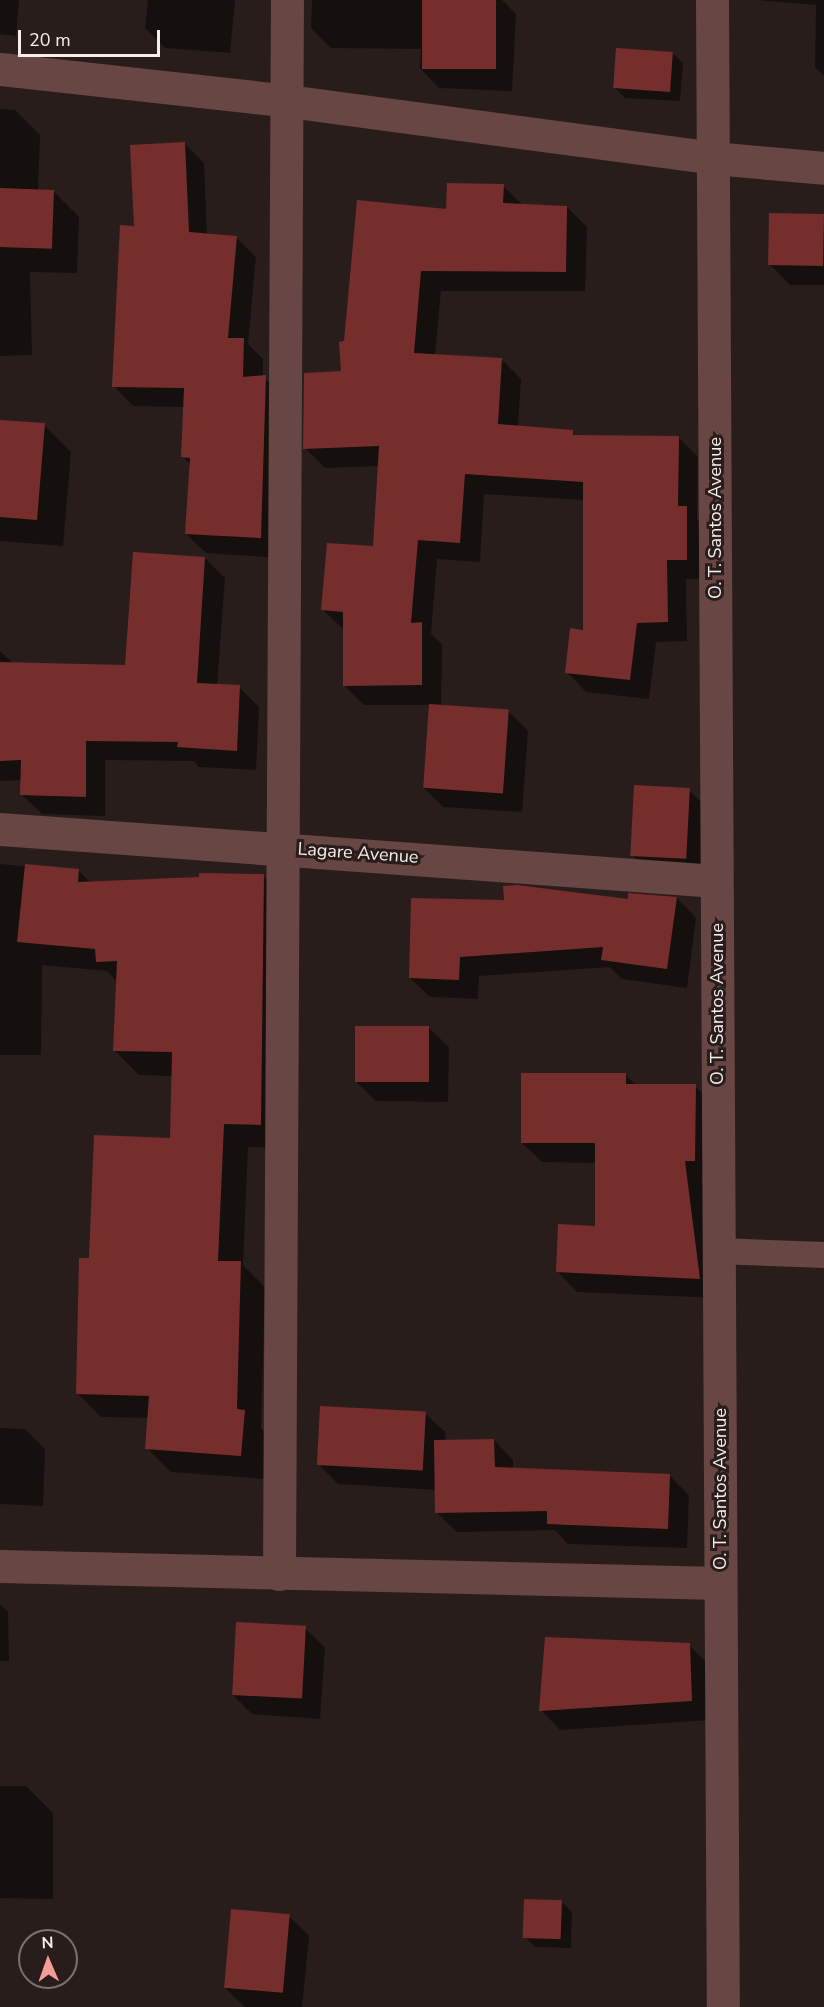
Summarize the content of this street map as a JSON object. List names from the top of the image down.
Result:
{
  "streets": {
    "street": ["O. T. Santos Avenue", "Lagare Avenue"]
  },
  "crossings": [
    ["O. T. Santos Avenue", "Lagare Avenue"]
  ],
  "scale_bar": "20 m",
  "north": "top"
}
